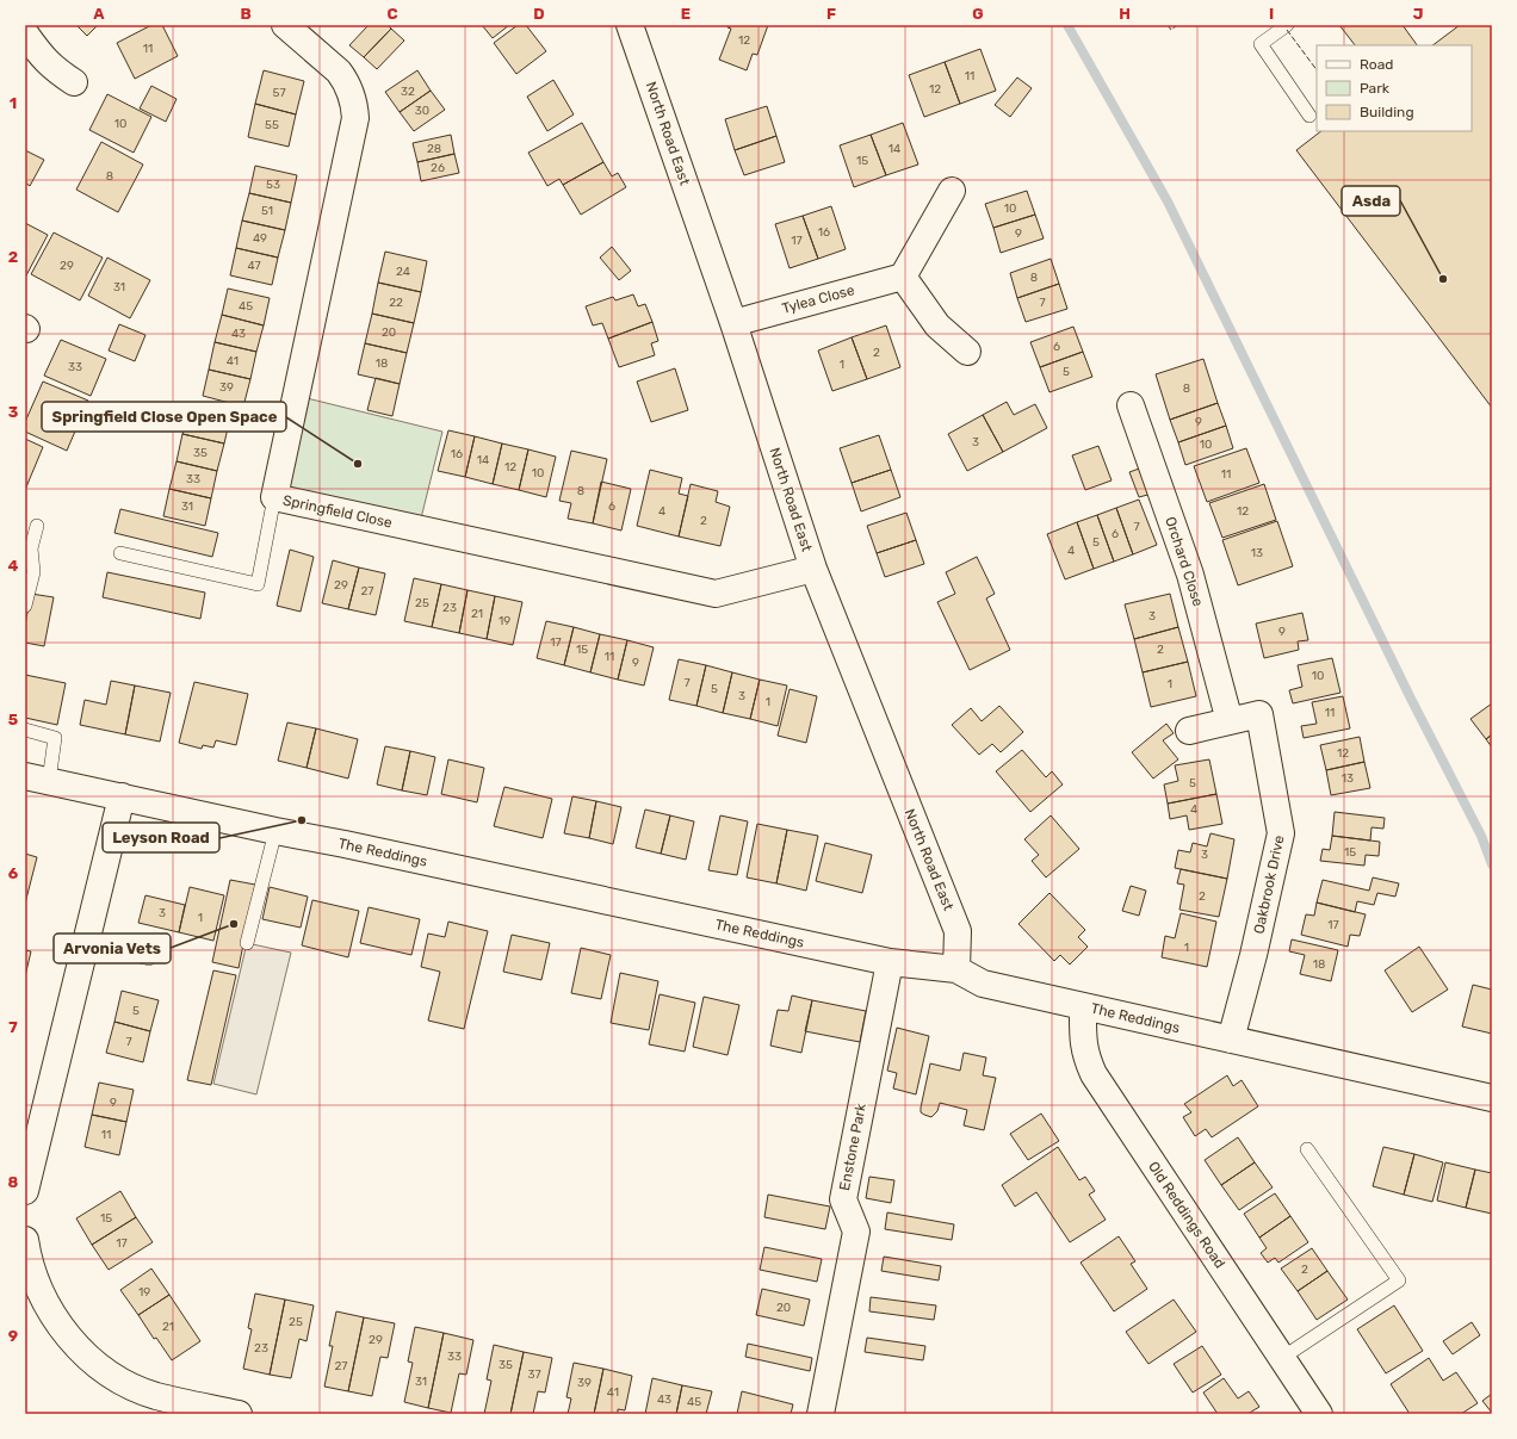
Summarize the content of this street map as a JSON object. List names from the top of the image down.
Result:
{
  "streets": {
    "street": [
      "North Road East",
      "Tylea Close",
      "Springfield Close",
      "Orchard Close",
      "The Reddings",
      "Oakbrook Drive",
      "Enstone Park",
      "Old Reddings Road"
    ]
  },
  "crossings": [
    ["North Road East", "Tylea Close"],
    ["North Road East", "Springfield Close"],
    ["North Road East", "The Reddings"],
    ["Orchard Close", "Oakbrook Drive"],
    ["The Reddings", "Oakbrook Drive"],
    ["The Reddings", "Enstone Park"],
    ["The Reddings", "Old Reddings Road"]
  ],
  "places": [
    "Asda",
    "Springfield Close Open Space",
    "Leyson Road",
    "Arvonia Vets"
  ],
  "house_numbers": [
    "12",
    "11",
    "11",
    "12",
    "32",
    "57",
    "30",
    "10",
    "55",
    "28",
    "14",
    "15",
    "26",
    "8",
    "53",
    "10",
    "51",
    "16",
    "9",
    "49",
    "17",
    "29",
    "47",
    "24",
    "8",
    "31",
    "22",
    "7",
    "45",
    "20",
    "43",
    "6",
    "2",
    "41",
    "18",
    "1",
    "33",
    "5",
    "39",
    "8",
    "9",
    "3",
    "10",
    "35",
    "16",
    "14",
    "12",
    "10",
    "11",
    "33",
    "8",
    "31",
    "6",
    "4",
    "12",
    "2",
    "7",
    "6",
    "5",
    "4",
    "13",
    "29",
    "27",
    "25",
    "23",
    "21",
    "3",
    "19",
    "9",
    "17",
    "15",
    "2",
    "11",
    "9",
    "10",
    "7",
    "1",
    "5",
    "3",
    "1",
    "11",
    "12",
    "13",
    "5",
    "4",
    "15",
    "3",
    "2",
    "3",
    "1",
    "17",
    "1",
    "18",
    "5",
    "7",
    "9",
    "11",
    "15",
    "17",
    "2",
    "19",
    "20",
    "25",
    "21",
    "29",
    "23",
    "33",
    "35",
    "27",
    "37",
    "31",
    "39",
    "41",
    "43",
    "45"
  ],
  "legend": ["Road", "Park", "Building"],
  "grid": {
    "columns": [
      "A",
      "B",
      "C",
      "D",
      "E",
      "F",
      "G",
      "H",
      "I",
      "J"
    ],
    "rows": [
      "1",
      "2",
      "3",
      "4",
      "5",
      "6",
      "7",
      "8",
      "9"
    ]
  }
}
